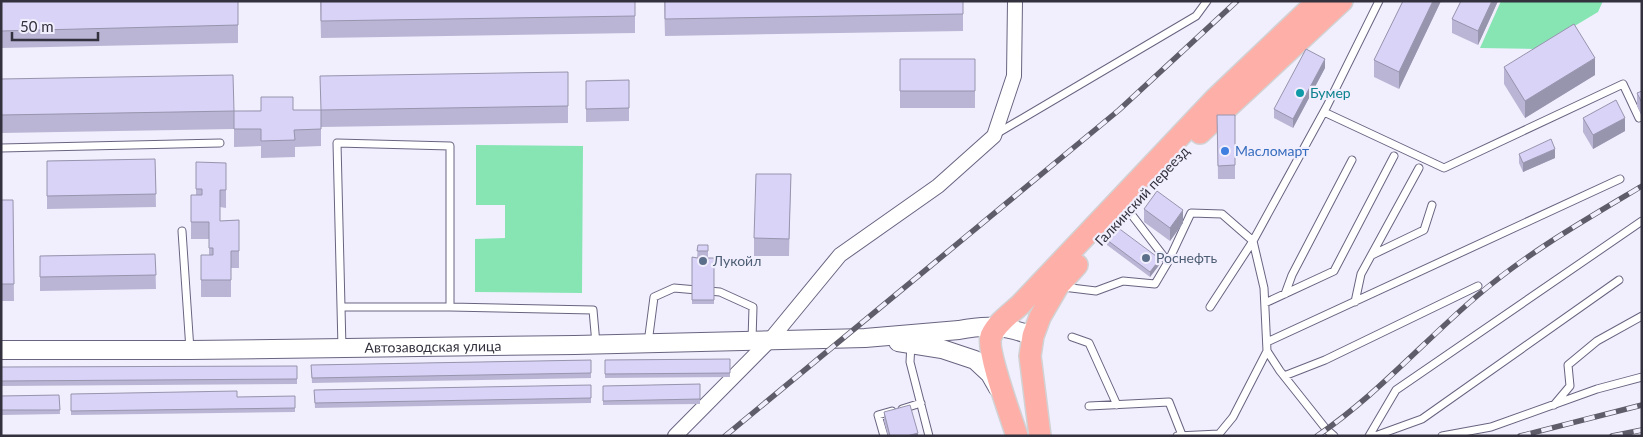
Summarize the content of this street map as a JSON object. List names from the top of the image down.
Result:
{
  "streets": {
    "main road": ["Галкинский переезд"],
    "street": ["Автозаводская улица"]
  },
  "places": [
    "Бумер",
    "Масломарт",
    "Роснефть",
    "Лукойл"
  ],
  "scale_bar": "50 m"
}
